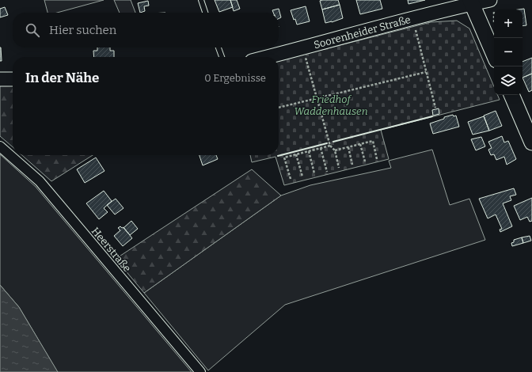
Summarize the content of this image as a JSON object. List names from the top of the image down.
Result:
{
  "streets": {
    "main road": ["Soorenheider Straße"],
    "street": ["Heerstraße"]
  },
  "parks": ["Friedhof Waddenhausen"],
  "page": {
    "map_buttons": ["+", "−"],
    "search": "Hier suchen",
    "heading": ["In der Nähe", "0 Ergebnisse"]
  }
}
